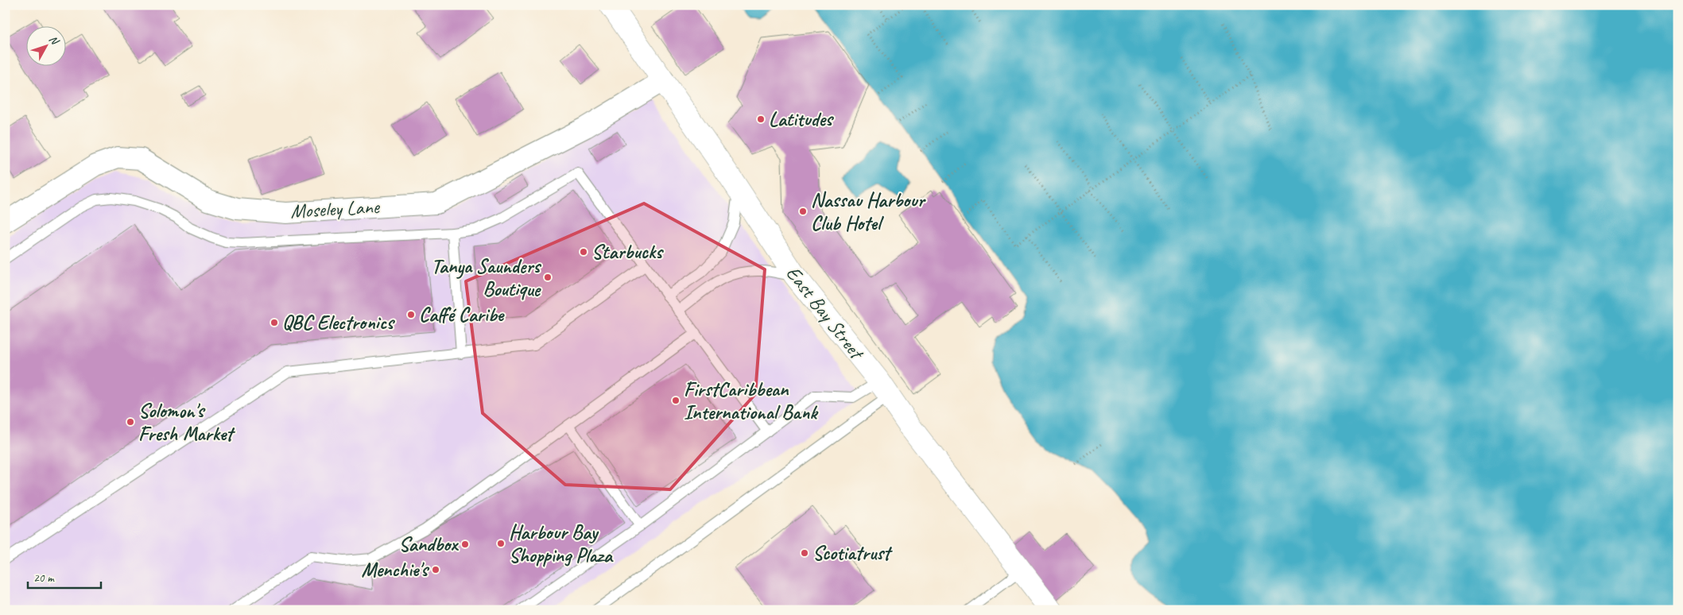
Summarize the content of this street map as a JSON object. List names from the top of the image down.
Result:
{
  "streets": {
    "highway": ["East Bay Street"],
    "street": ["Moseley Lane"]
  },
  "crossings": [
    ["Moseley Lane", "East Bay Street"]
  ],
  "places": [
    "Latitudes",
    "Nassau Harbour Club Hotel",
    "Starbucks",
    "Tanya Saunders Boutique",
    "Caffé Caribe",
    "QBC Electronics",
    "FirstCaribbean International Bank",
    "Solomon's Fresh Market",
    "Harbour Bay Shopping Plaza",
    "Sandbox",
    "Scotiatrust",
    "Menchie's"
  ],
  "scale_bar": "20 m",
  "north": "top right"
}
